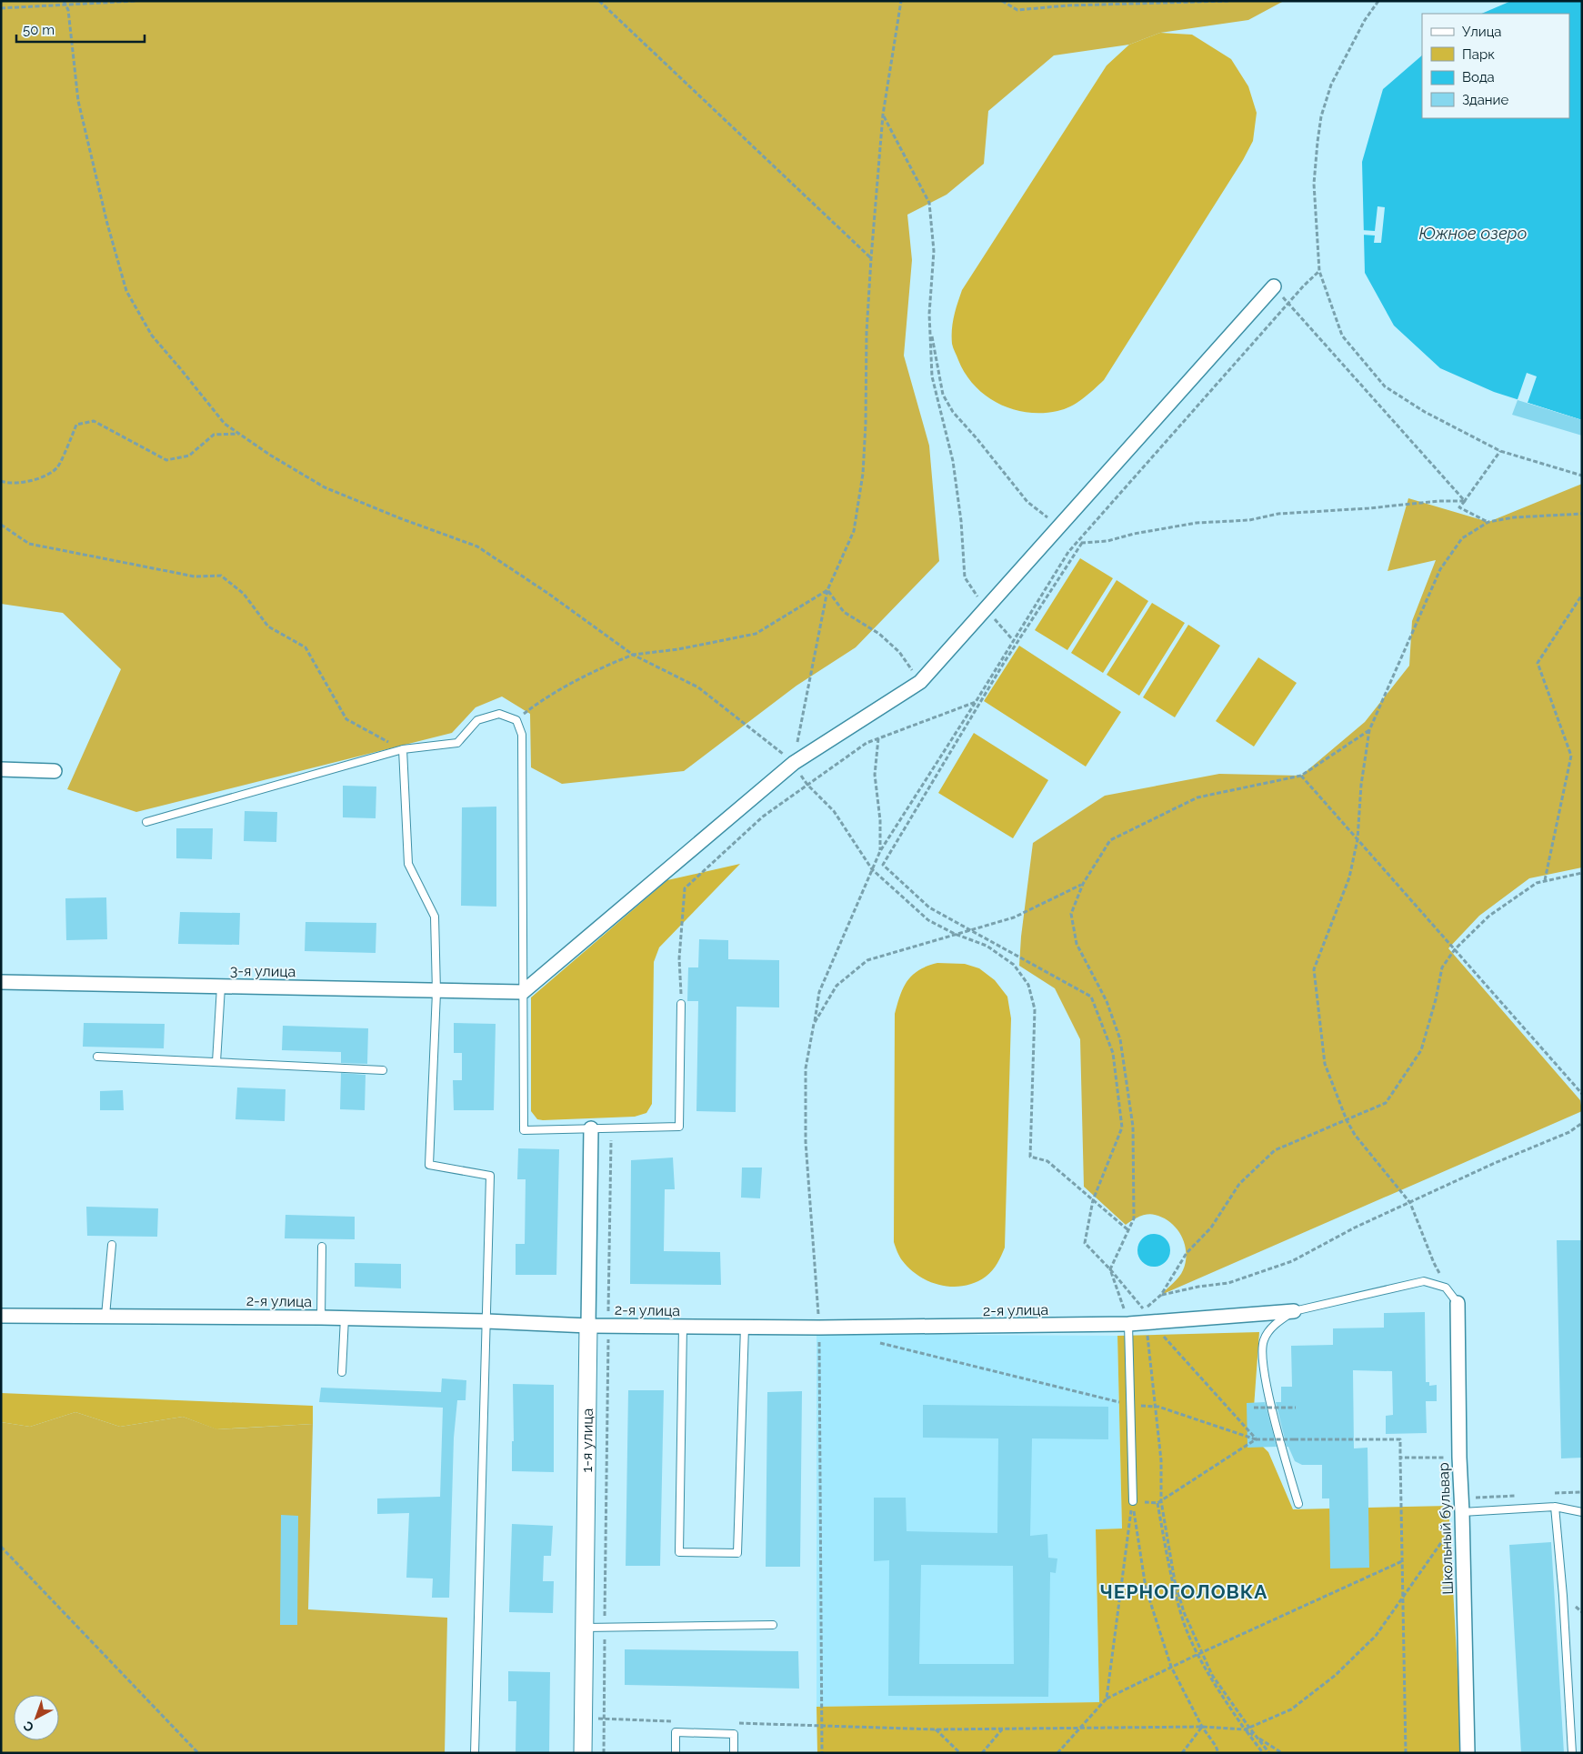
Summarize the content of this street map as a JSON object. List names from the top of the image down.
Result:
{
  "streets": {
    "street": [
      "3-я улица",
      "2-я улица",
      "1-я улица",
      "Школьный бульвар"
    ]
  },
  "crossings": [
    ["2-я улица", "1-я улица"]
  ],
  "districts": ["ЧЕРНОГОЛОВКА"],
  "water": ["Южное озеро"],
  "legend": [
    "Улица",
    "Парк",
    "Вода",
    "Здание"
  ],
  "scale_bar": "50 m",
  "north": "bottom left"
}
